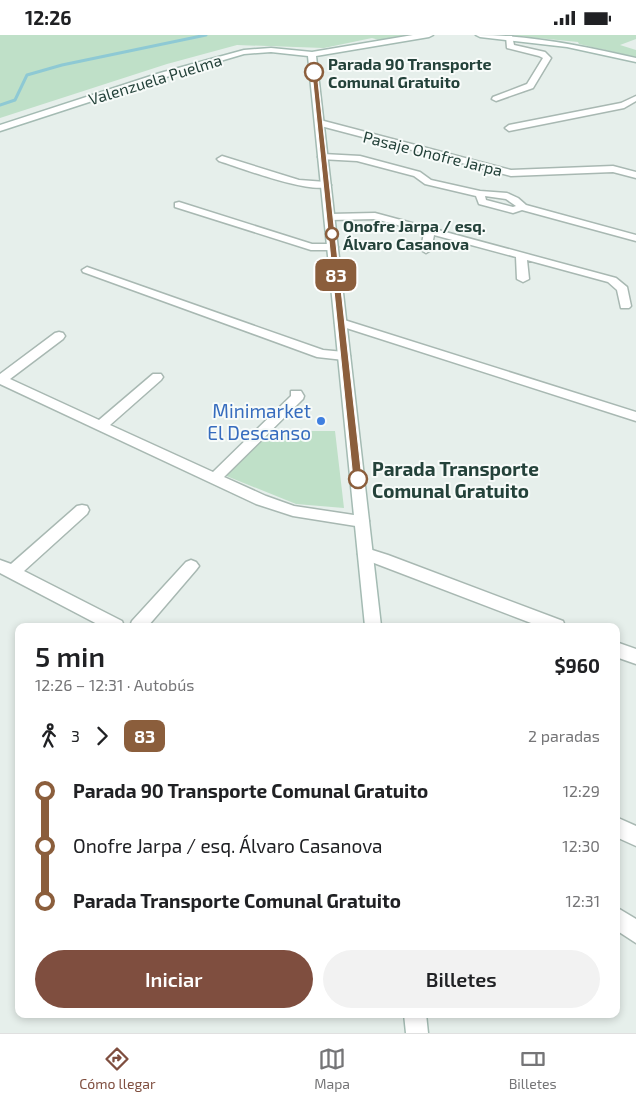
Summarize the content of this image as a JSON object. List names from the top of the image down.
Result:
{
  "streets": {
    "street": ["Valenzuela Puelma", "Pasaje Onofre Jarpa"]
  },
  "places": [
    "Parada 90 Transporte Comunal Gratuito",
    "Onofre Jarpa / esq. Álvaro Casanova",
    "Minimarket El Descanso",
    "Parada Transporte Comunal Gratuito"
  ],
  "lines": ["bus line 83"],
  "page": {
    "status": "12:26",
    "on_map": "83",
    "heading": ["5 min", "12:26 – 12:31 · Autobús", "$960"],
    "legs": ["3", "83", "2 paradas"],
    "list": [
      {
        "name": "Parada 90 Transporte Comunal Gratuito",
        "value": "12:29"
      },
      {
        "name": "Onofre Jarpa / esq. Álvaro Casanova",
        "value": "12:30"
      },
      {
        "name": "Parada Transporte Comunal Gratuito",
        "value": "12:31"
      }
    ],
    "buttons": ["Iniciar", "Billetes"],
    "tabs": ["Cómo llegar", "Mapa", "Billetes"]
  }
}
